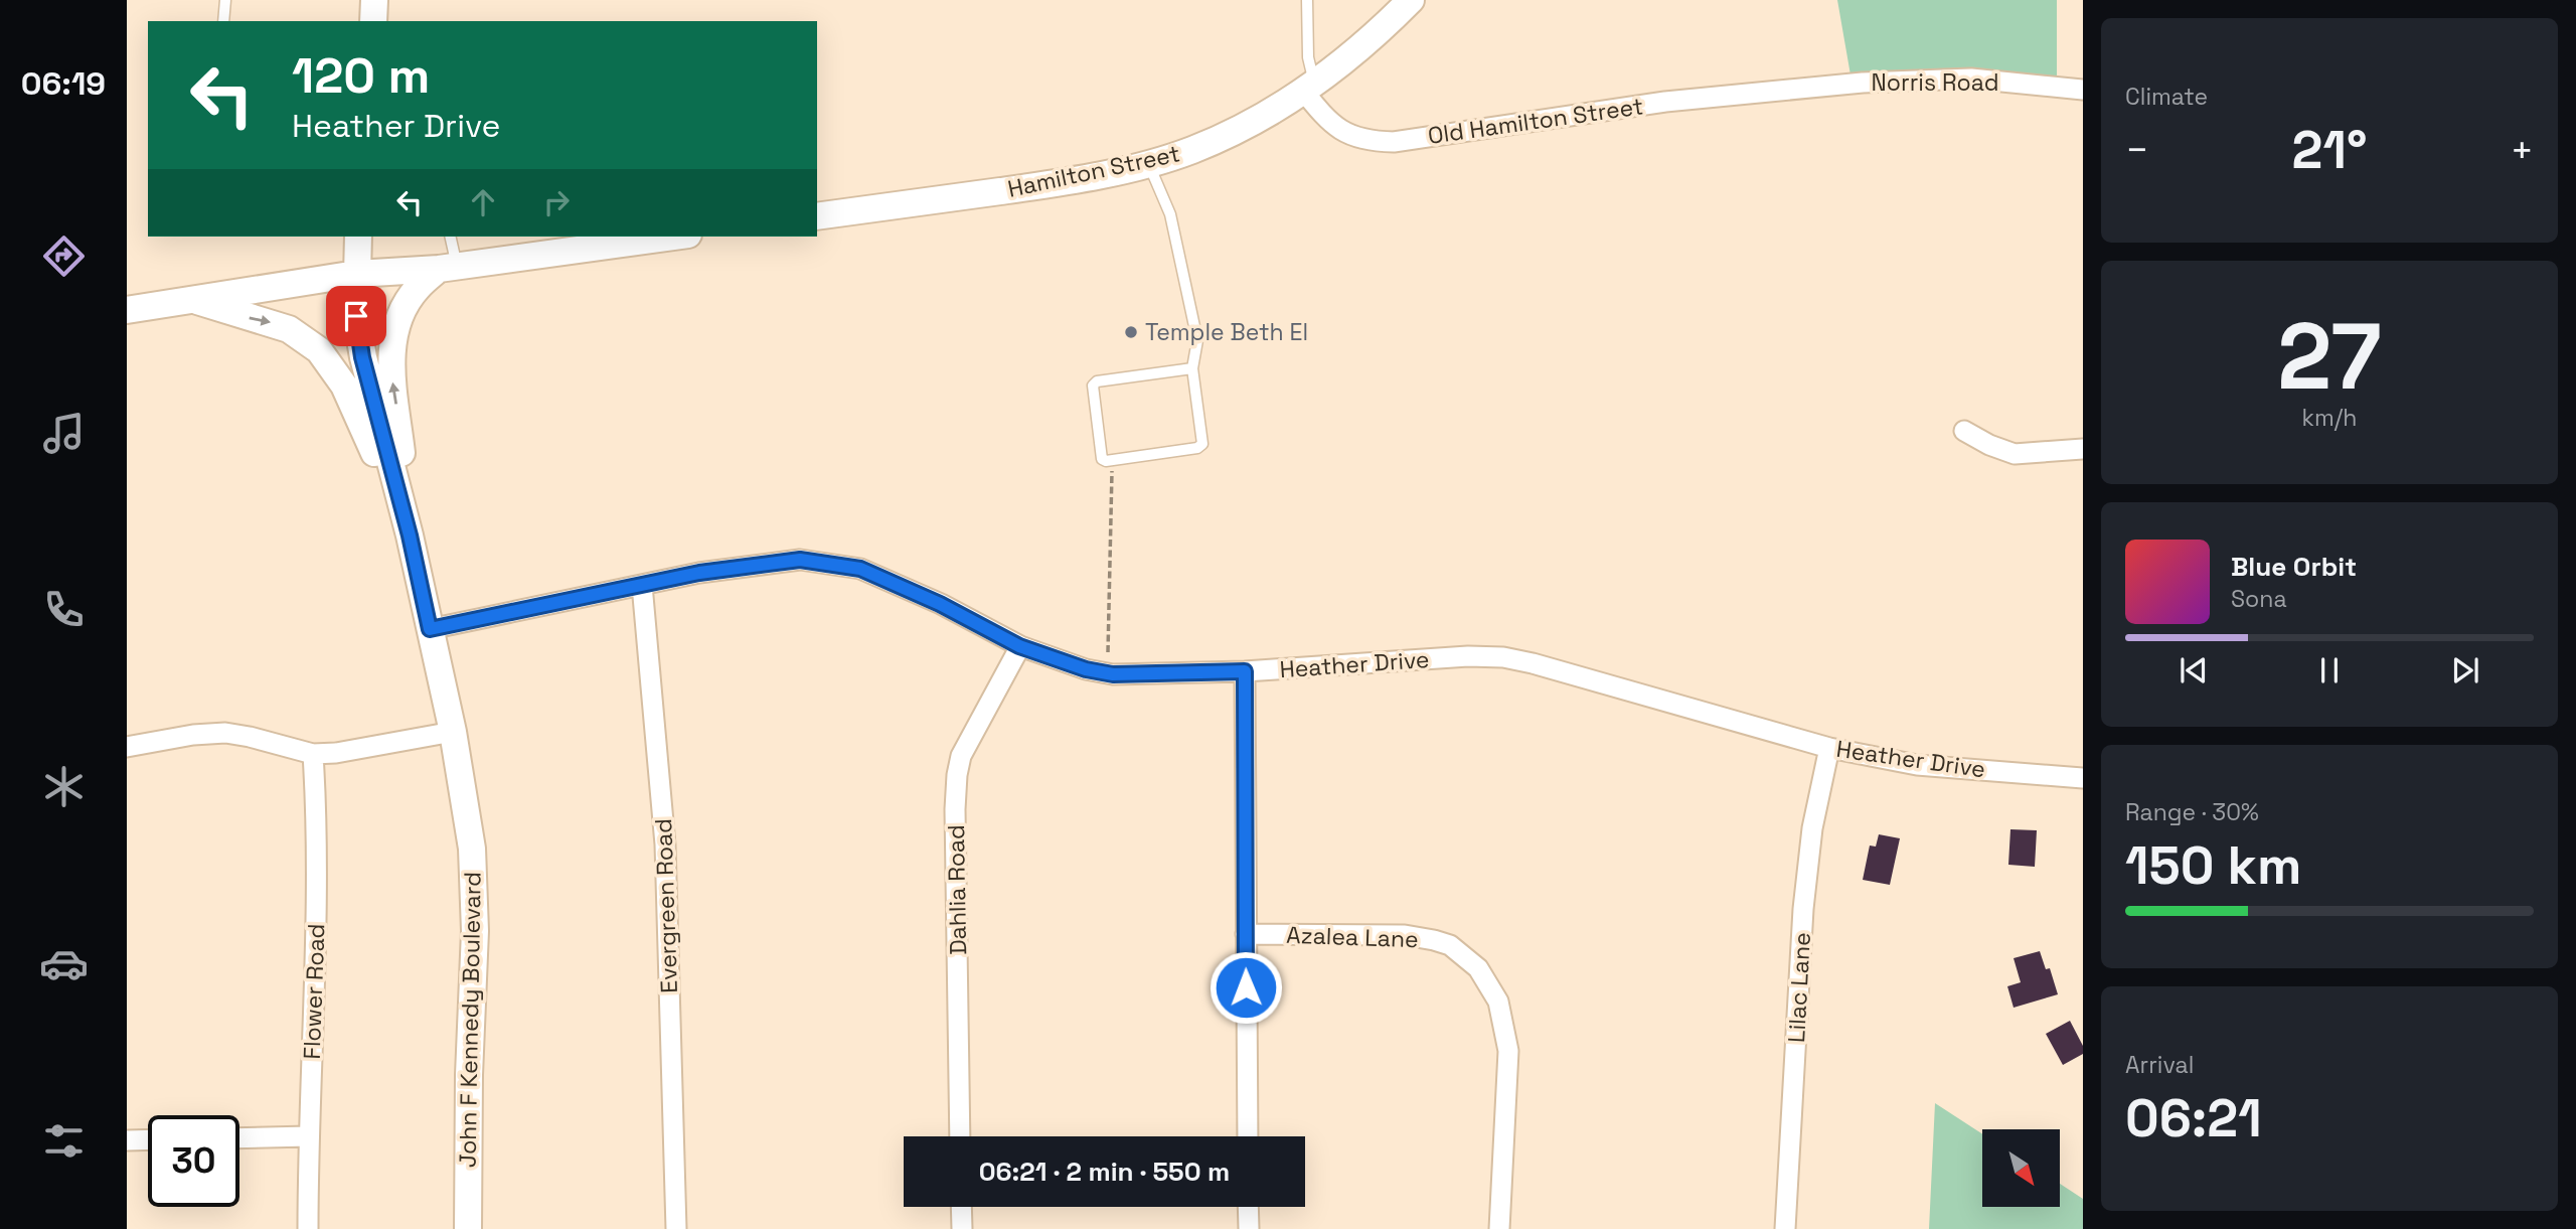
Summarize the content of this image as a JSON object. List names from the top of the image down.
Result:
{
  "streets": {
    "street": [
      "Norris Road",
      "Old Hamilton Street",
      "Hamilton Street",
      "Heather Drive",
      "Dahlia Road",
      "Evergreen Road",
      "Azalea Lane",
      "Lilac Lane",
      "Flower Road",
      "John F Kennedy Boulevard"
    ]
  },
  "crossings": [
    ["Norris Road", "Old Hamilton Street"],
    ["Old Hamilton Street", "Hamilton Street"],
    ["Heather Drive", "Dahlia Road"],
    ["Heather Drive", "Evergreen Road"],
    ["Heather Drive", "Lilac Lane"],
    ["Heather Drive", "John F Kennedy Boulevard"]
  ],
  "places": ["Temple Beth El"],
  "north": "bottom right",
  "page": {
    "tabs": "06:19",
    "tile": [
      "Climate",
      ["27", "km/h"],
      ["Range · 30%", "150 km"],
      ["Arrival", "06:21"]
    ],
    "turn": ["120 m", "Heather Drive"],
    "heat": ["−", "21°", "+"],
    "song": ["Blue Orbit", "Sona"],
    "limit": "30",
    "trip": "06:21 · 2 min · 550 m"
  }
}
